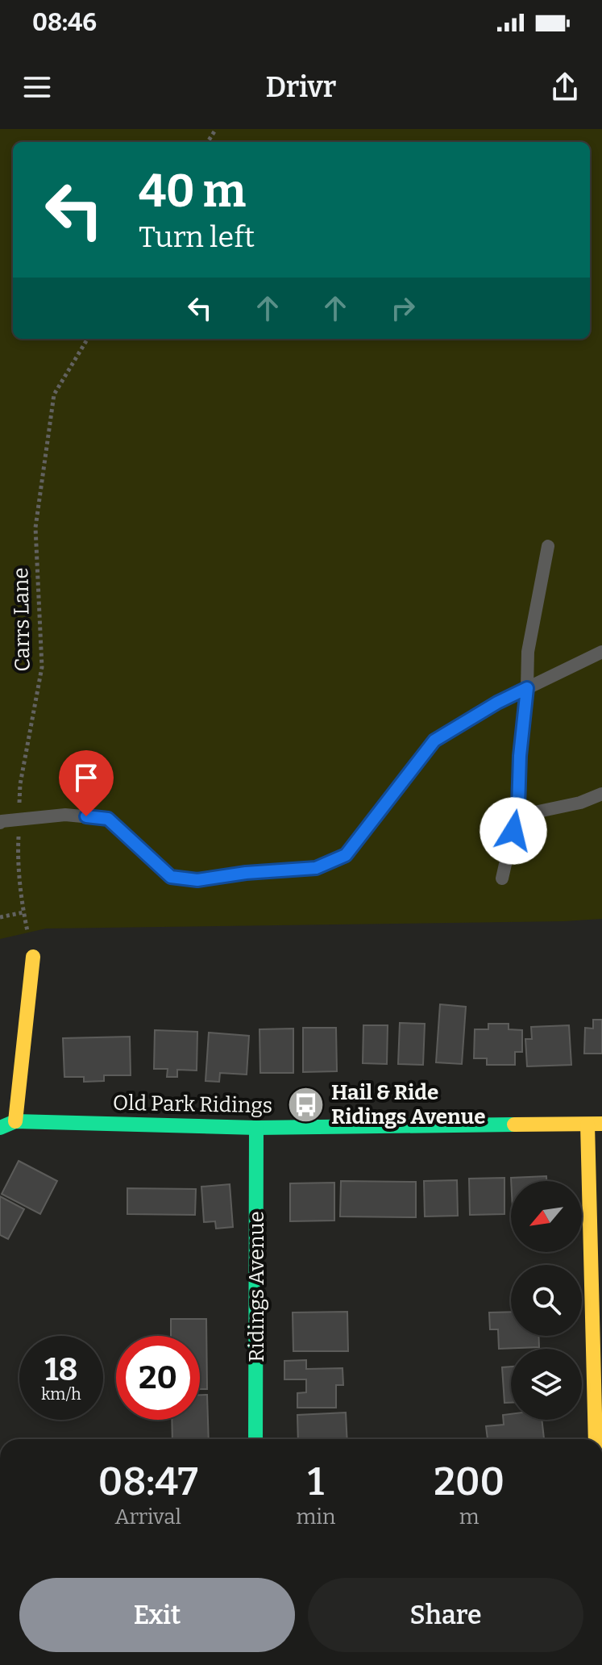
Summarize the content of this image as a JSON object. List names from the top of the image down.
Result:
{
  "streets": {
    "street": ["Old Park Ridings", "Ridings Avenue"],
    "path": ["Carrs Lane"]
  },
  "crossings": [
    ["Old Park Ridings", "Ridings Avenue"]
  ],
  "places": {
    "bus stop": ["Hail & Ride Ridings Avenue"]
  },
  "north": "bottom left",
  "page": {
    "status": "08:46",
    "header": "Drivr",
    "turn": ["40 m", "Turn left"],
    "speed": "18 km/h",
    "limit": "20",
    "eta": [
      "08:47",
      "Arrival",
      "1",
      "min",
      "200",
      "m"
    ],
    "buttons": ["Exit", "Share"]
  }
}
